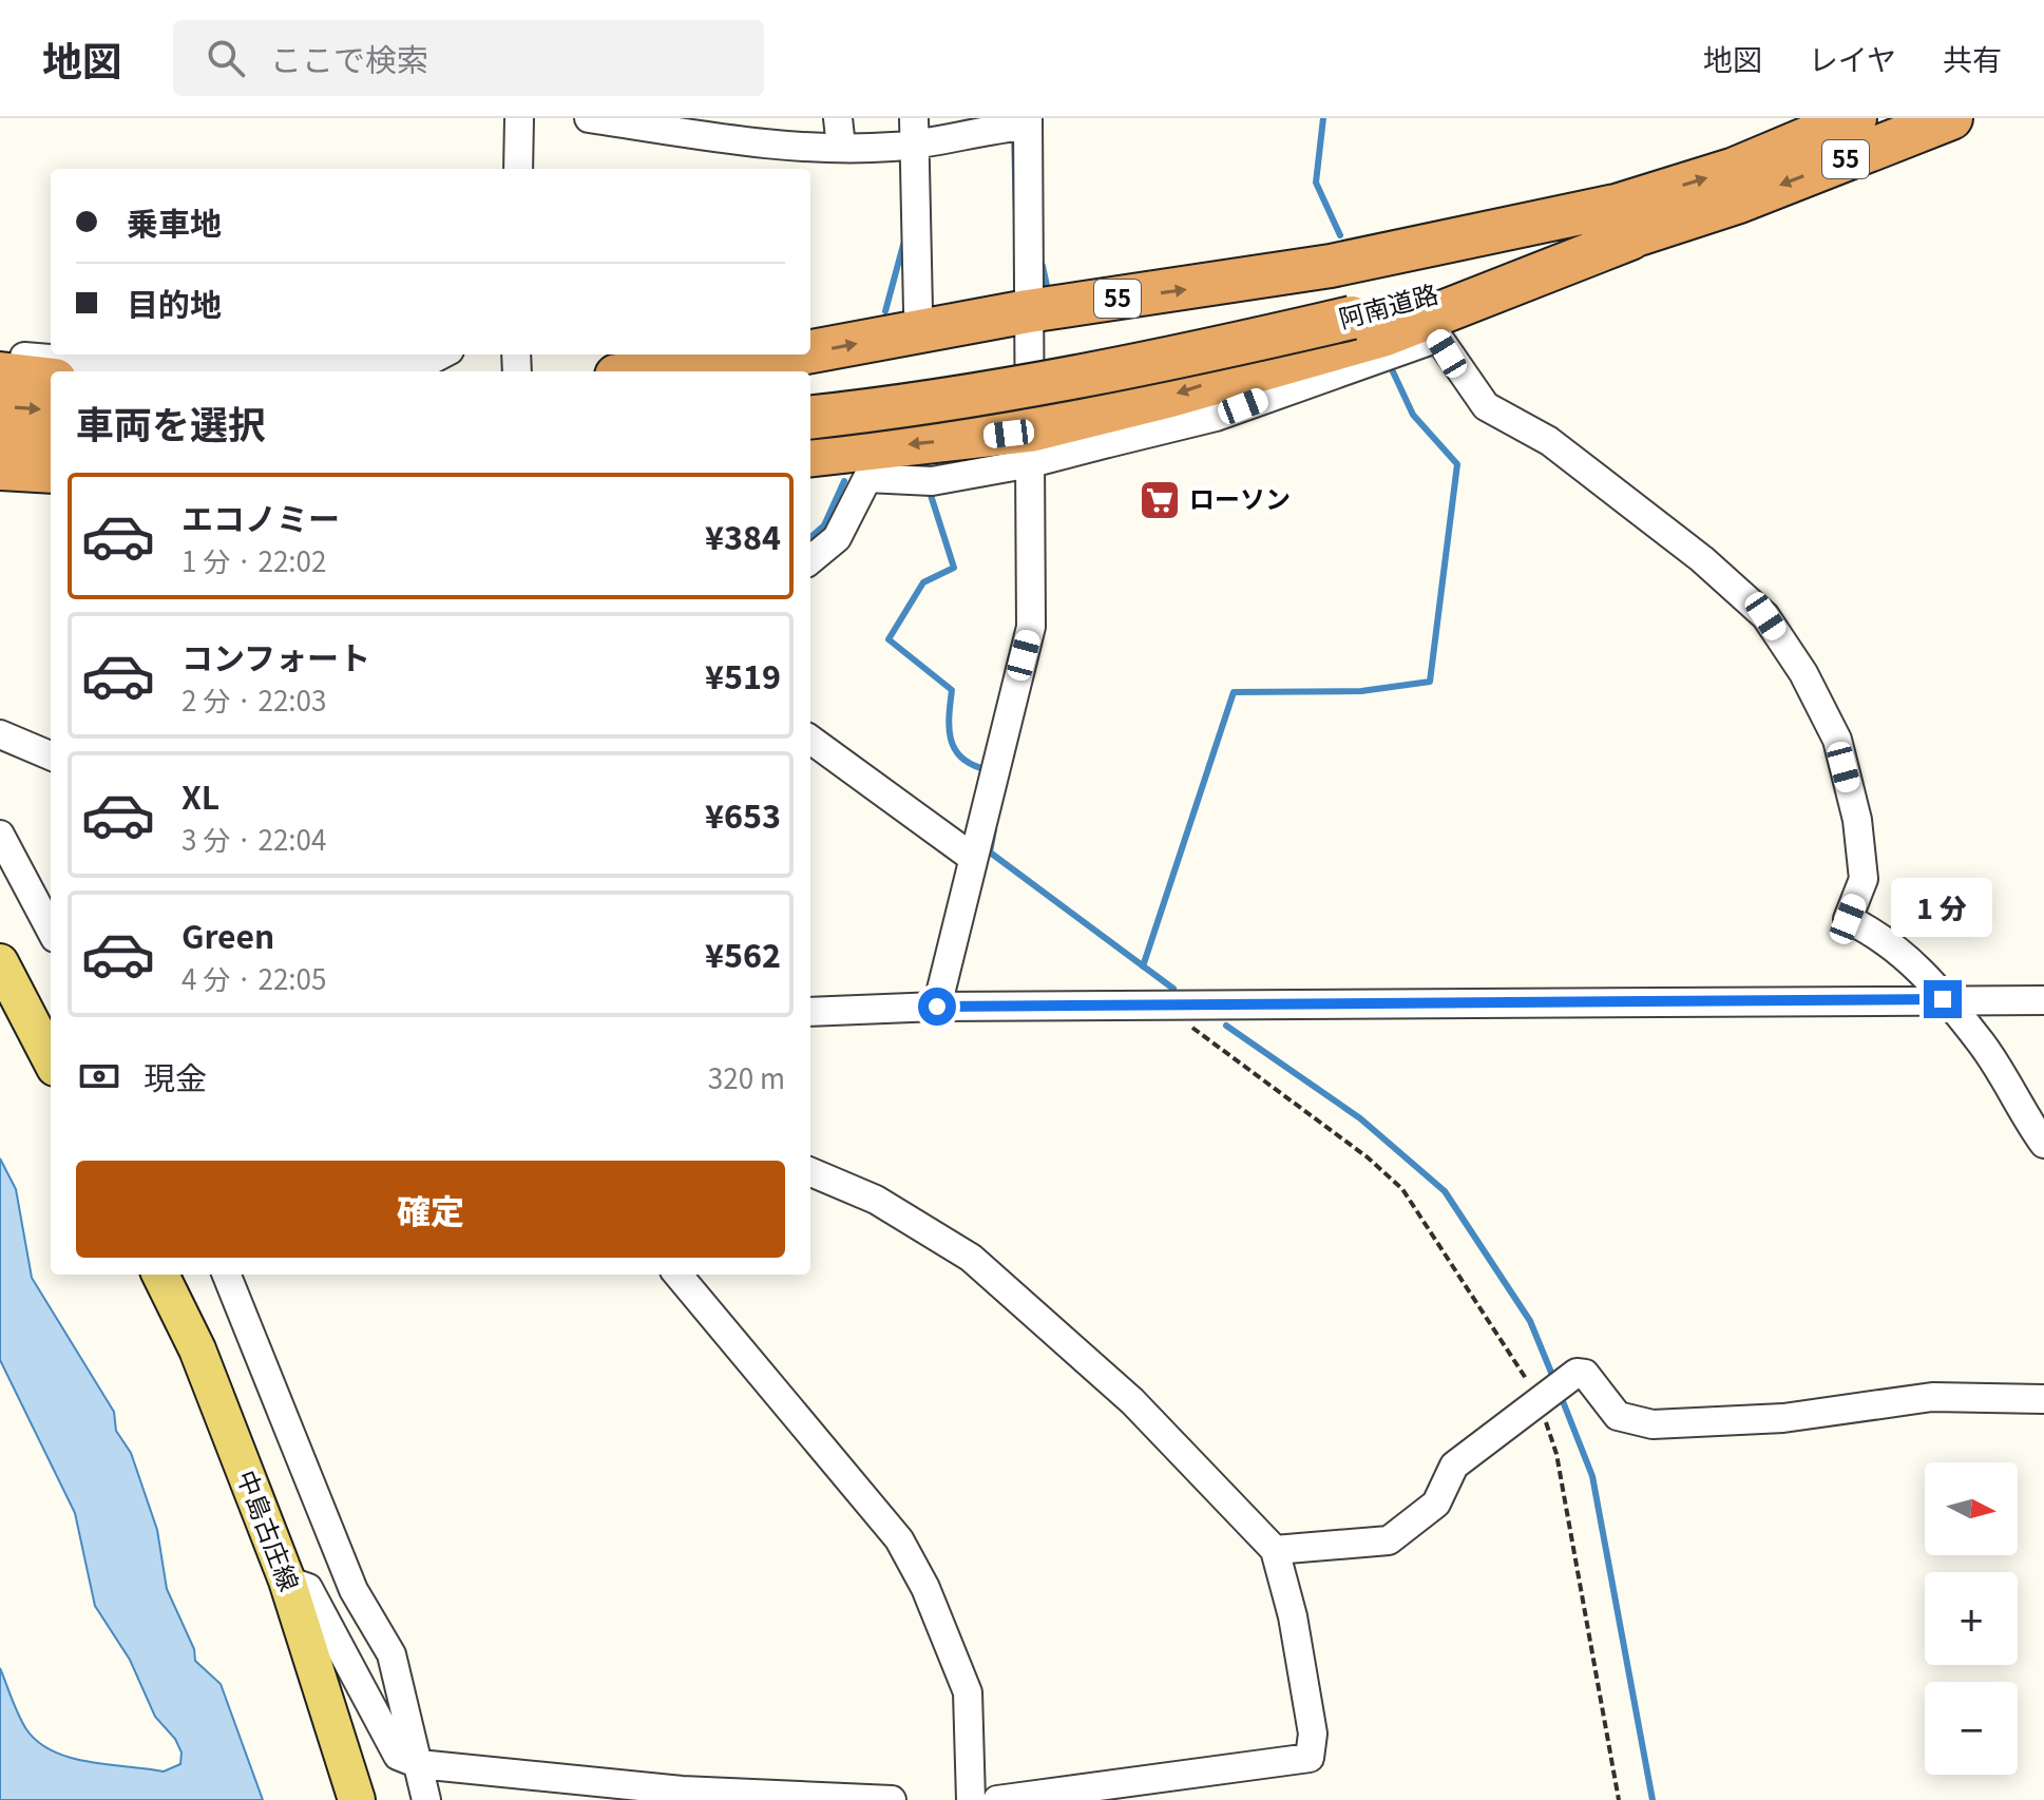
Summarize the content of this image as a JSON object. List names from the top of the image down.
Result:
{
  "streets": {
    "highway": ["55", "阿南道路"],
    "main road": ["中島古庄線"]
  },
  "crossings": [
    ["55", "阿南道路"]
  ],
  "places": {
    "supermarket": ["ローソン"]
  },
  "north": "right",
  "page": {
    "header": "地図",
    "search": "ここで検索",
    "nav": ["地図", "レイヤ", "共有"],
    "banner": ["乗車地", "目的地"],
    "heading": "車両を選択",
    "list": [
      {
        "name": "エコノミー",
        "note": "1 分 · 22:02",
        "value": "¥384"
      },
      {
        "name": "コンフォート",
        "note": "2 分 · 22:03",
        "value": "¥519"
      },
      {
        "name": "XL",
        "note": "3 分 · 22:04",
        "value": "¥653"
      },
      {
        "name": "Green",
        "note": "4 分 · 22:05",
        "value": "¥562"
      }
    ],
    "bubble": "1 分",
    "pay": ["現金", "320 m"],
    "buttons": "確定",
    "map_buttons": ["+", "−"]
  }
}
